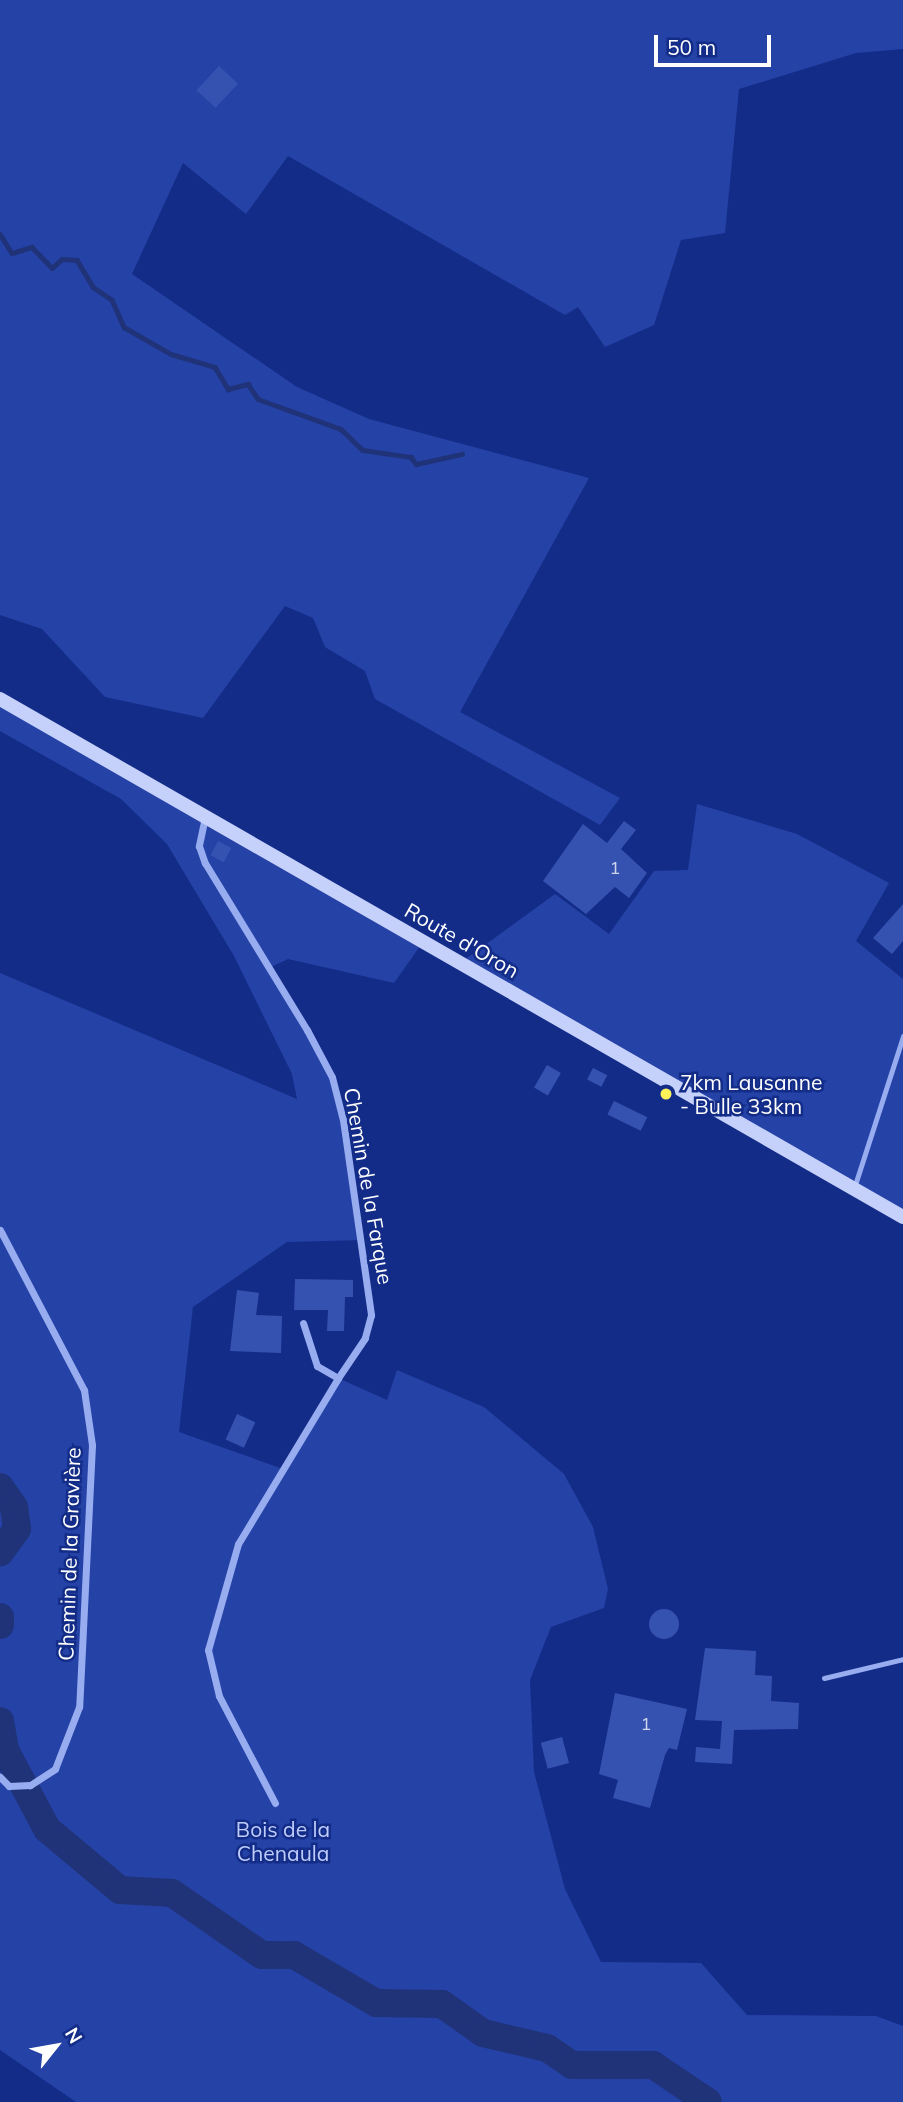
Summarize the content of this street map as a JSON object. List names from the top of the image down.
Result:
{
  "streets": {
    "main road": ["Route d'Oron"],
    "street": ["Chemin de la Farque", "Chemin de la Gravière"]
  },
  "crossings": [
    ["Route d'Oron", "Chemin de la Farque"]
  ],
  "parks": ["Bois de la Chenaula"],
  "places": ["7km Lausanne - Bulle 33km"],
  "house_numbers": ["1", "1"],
  "scale_bar": "50 m",
  "north": "top right"
}
